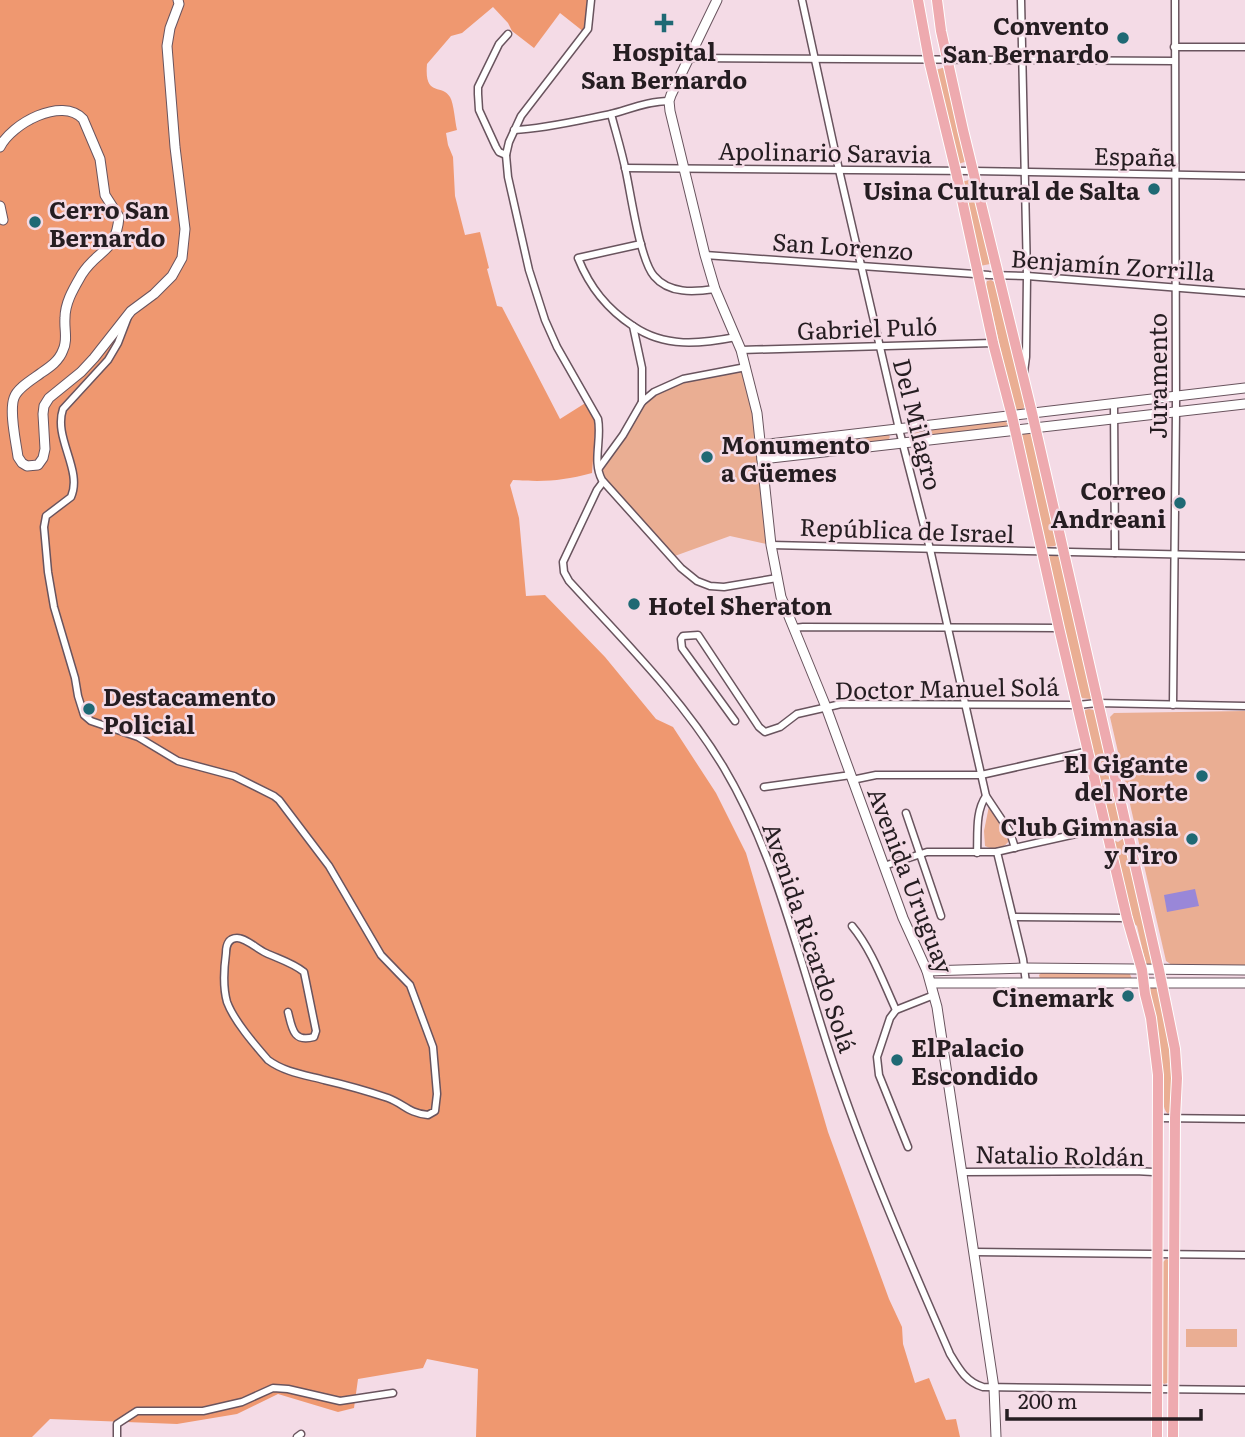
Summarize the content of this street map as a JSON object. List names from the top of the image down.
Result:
{
  "streets": {
    "street": [
      "Apolinario Saravia",
      "España",
      "San Lorenzo",
      "Benjamín Zorrilla",
      "Gabriel Puló",
      "Juramento",
      "Del Milagro",
      "República de Israel",
      "Doctor Manuel Solá",
      "Avenida Uruguay",
      "Avenida Ricardo Solá",
      "Natalio Roldán"
    ]
  },
  "crossings": [
    ["Apolinario Saravia", "España"],
    ["Apolinario Saravia", "Del Milagro"],
    ["Apolinario Saravia", "Avenida Uruguay"],
    ["España", "Juramento"],
    ["San Lorenzo", "Benjamín Zorrilla"],
    ["San Lorenzo", "Del Milagro"],
    ["San Lorenzo", "Avenida Uruguay"],
    ["Benjamín Zorrilla", "Juramento"],
    ["Gabriel Puló", "Del Milagro"],
    ["Gabriel Puló", "Avenida Uruguay"],
    ["Juramento", "República de Israel"],
    ["Juramento", "Doctor Manuel Solá"],
    ["Del Milagro", "República de Israel"],
    ["Del Milagro", "Doctor Manuel Solá"],
    ["República de Israel", "Avenida Uruguay"],
    ["Doctor Manuel Solá", "Avenida Uruguay"],
    ["Avenida Uruguay", "Avenida Ricardo Solá"],
    ["Avenida Uruguay", "Natalio Roldán"]
  ],
  "places": {
    "health": ["Hospital San Bernardo"],
    "other": [
      "Convento San Bernardo",
      "Usina Cultural de Salta",
      "Cerro San Bernardo",
      "Monumento a Güemes",
      "Correo Andreani",
      "Hotel Sheraton",
      "Destacamento Policial",
      "El Gigante del Norte",
      "Club Gimnasia y Tiro",
      "Cinemark",
      "ElPalacio Escondido"
    ]
  },
  "scale_bar": "200 m"
}
